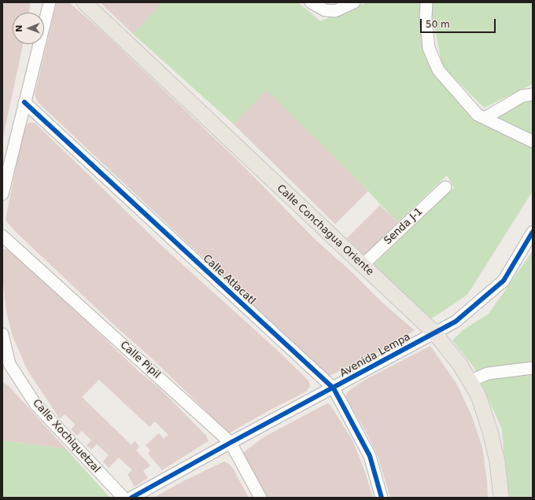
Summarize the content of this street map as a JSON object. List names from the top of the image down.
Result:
{
  "streets": {
    "main road": ["Calle Conchagua Oriente"],
    "street": [
      "Senda J-1",
      "Calle Atlacatl",
      "Avenida Lempa",
      "Calle Pipil",
      "Calle Xochiquetzal"
    ]
  },
  "crossings": [
    ["Senda J-1", "Calle Conchagua Oriente"],
    ["Calle Conchagua Oriente", "Avenida Lempa"],
    ["Calle Atlacatl", "Avenida Lempa"],
    ["Avenida Lempa", "Calle Pipil"]
  ],
  "scale_bar": "50 m",
  "north": "left"
}
